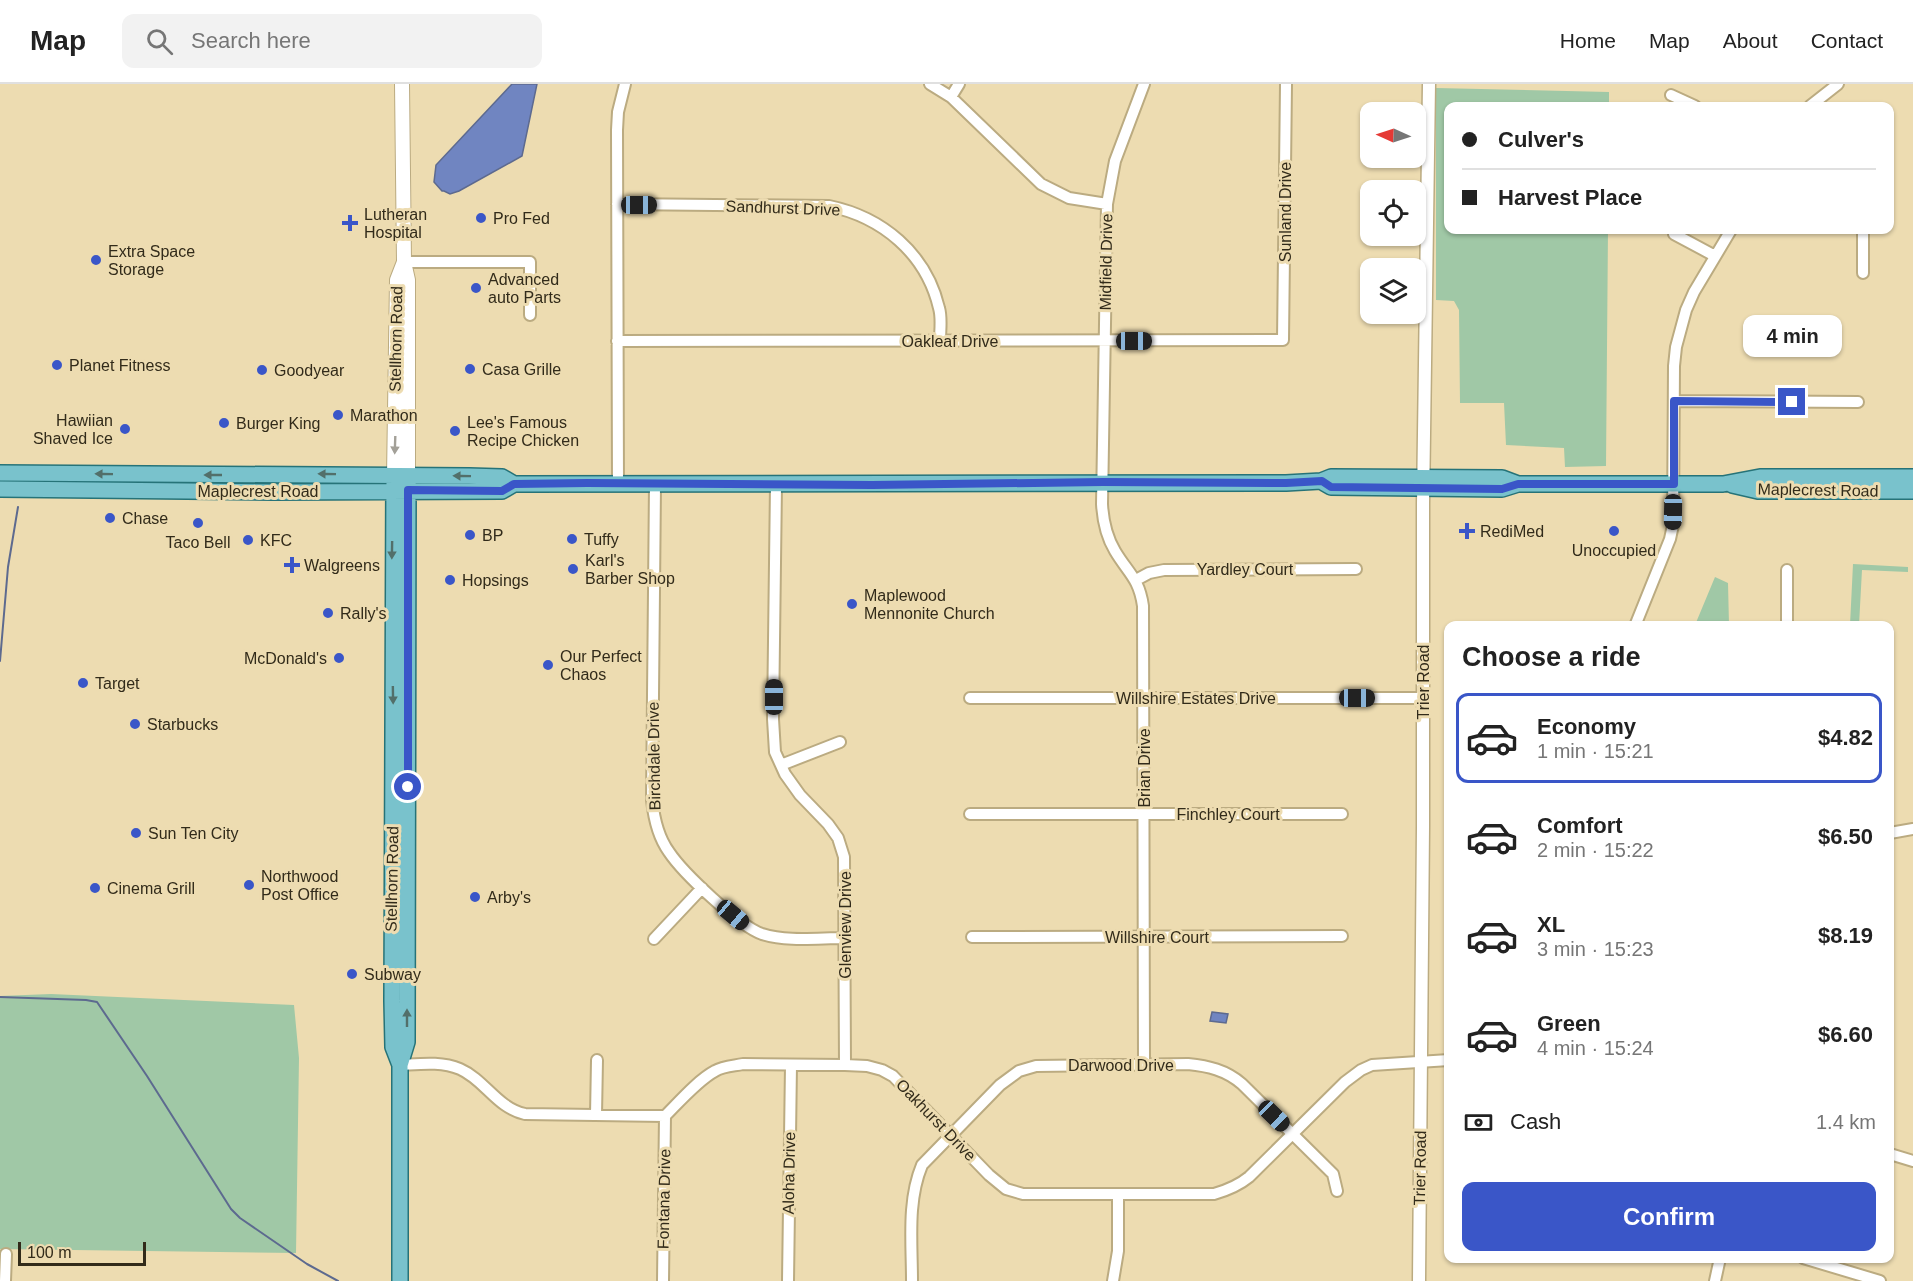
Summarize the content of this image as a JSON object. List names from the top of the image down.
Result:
{
  "streets": {
    "main road": ["Stellhorn Road", "Maplecrest Road"],
    "street": [
      "Sandhurst Drive",
      "Sunland Drive",
      "Midfield Drive",
      "Oakleaf Drive",
      "Yardley Court",
      "Trier Road",
      "Willshire Estates Drive",
      "Birchdale Drive",
      "Brian Drive",
      "Finchley Court",
      "Glenview Drive",
      "Willshire Court",
      "Darwood Drive",
      "Oakhurst Drive",
      "Aloha Drive",
      "Fontana Drive"
    ]
  },
  "crossings": [
    ["Sandhurst Drive", "Oakleaf Drive"],
    ["Sunland Drive", "Oakleaf Drive"],
    ["Midfield Drive", "Oakleaf Drive"],
    ["Midfield Drive", "Maplecrest Road"],
    ["Midfield Drive", "Brian Drive"],
    ["Stellhorn Road", "Maplecrest Road"],
    ["Maplecrest Road", "Trier Road"],
    ["Maplecrest Road", "Birchdale Drive"],
    ["Maplecrest Road", "Brian Drive"],
    ["Maplecrest Road", "Glenview Drive"],
    ["Yardley Court", "Brian Drive"],
    ["Trier Road", "Willshire Estates Drive"],
    ["Trier Road", "Oakhurst Drive"],
    ["Willshire Estates Drive", "Brian Drive"],
    ["Birchdale Drive", "Glenview Drive"],
    ["Brian Drive", "Finchley Court"],
    ["Brian Drive", "Willshire Court"],
    ["Brian Drive", "Darwood Drive"],
    ["Glenview Drive", "Oakhurst Drive"],
    ["Darwood Drive", "Oakhurst Drive"],
    ["Oakhurst Drive", "Aloha Drive"],
    ["Oakhurst Drive", "Fontana Drive"]
  ],
  "places": {
    "other": [
      "Pro Fed",
      "Extra Space Storage",
      "Advanced auto Parts",
      "Planet Fitness",
      "Casa Grille",
      "Goodyear",
      "Marathon",
      "Burger King",
      "Hawiian Shaved Ice",
      "Lee's Famous Recipe Chicken",
      "Chase",
      "Taco Bell",
      "Unoccupied",
      "BP",
      "Tuffy",
      "KFC",
      "Karl's Barber Shop",
      "Hopsings",
      "Maplewood Mennonite Church",
      "Rally's",
      "McDonald's",
      "Our Perfect Chaos",
      "Target",
      "Starbucks",
      "Sun Ten City",
      "Northwood Post Office",
      "Cinema Grill",
      "Arby's",
      "Subway"
    ],
    "health": ["Lutheran Hospital", "RediMed", "Walgreens"]
  },
  "scale_bar": "100 m",
  "north": "left",
  "page": {
    "header": "Map",
    "search": "Search here",
    "nav": [
      "Home",
      "Map",
      "About",
      "Contact"
    ],
    "banner": ["Culver's", "Harvest Place"],
    "bubble": "4 min",
    "heading": "Choose a ride",
    "list": [
      {
        "name": "Economy",
        "note": "1 min · 15:21",
        "value": "$4.82"
      },
      {
        "name": "Comfort",
        "note": "2 min · 15:22",
        "value": "$6.50"
      },
      {
        "name": "XL",
        "note": "3 min · 15:23",
        "value": "$8.19"
      },
      {
        "name": "Green",
        "note": "4 min · 15:24",
        "value": "$6.60"
      }
    ],
    "pay": ["Cash", "1.4 km"],
    "buttons": "Confirm",
    "scale": "100 m"
  }
}
